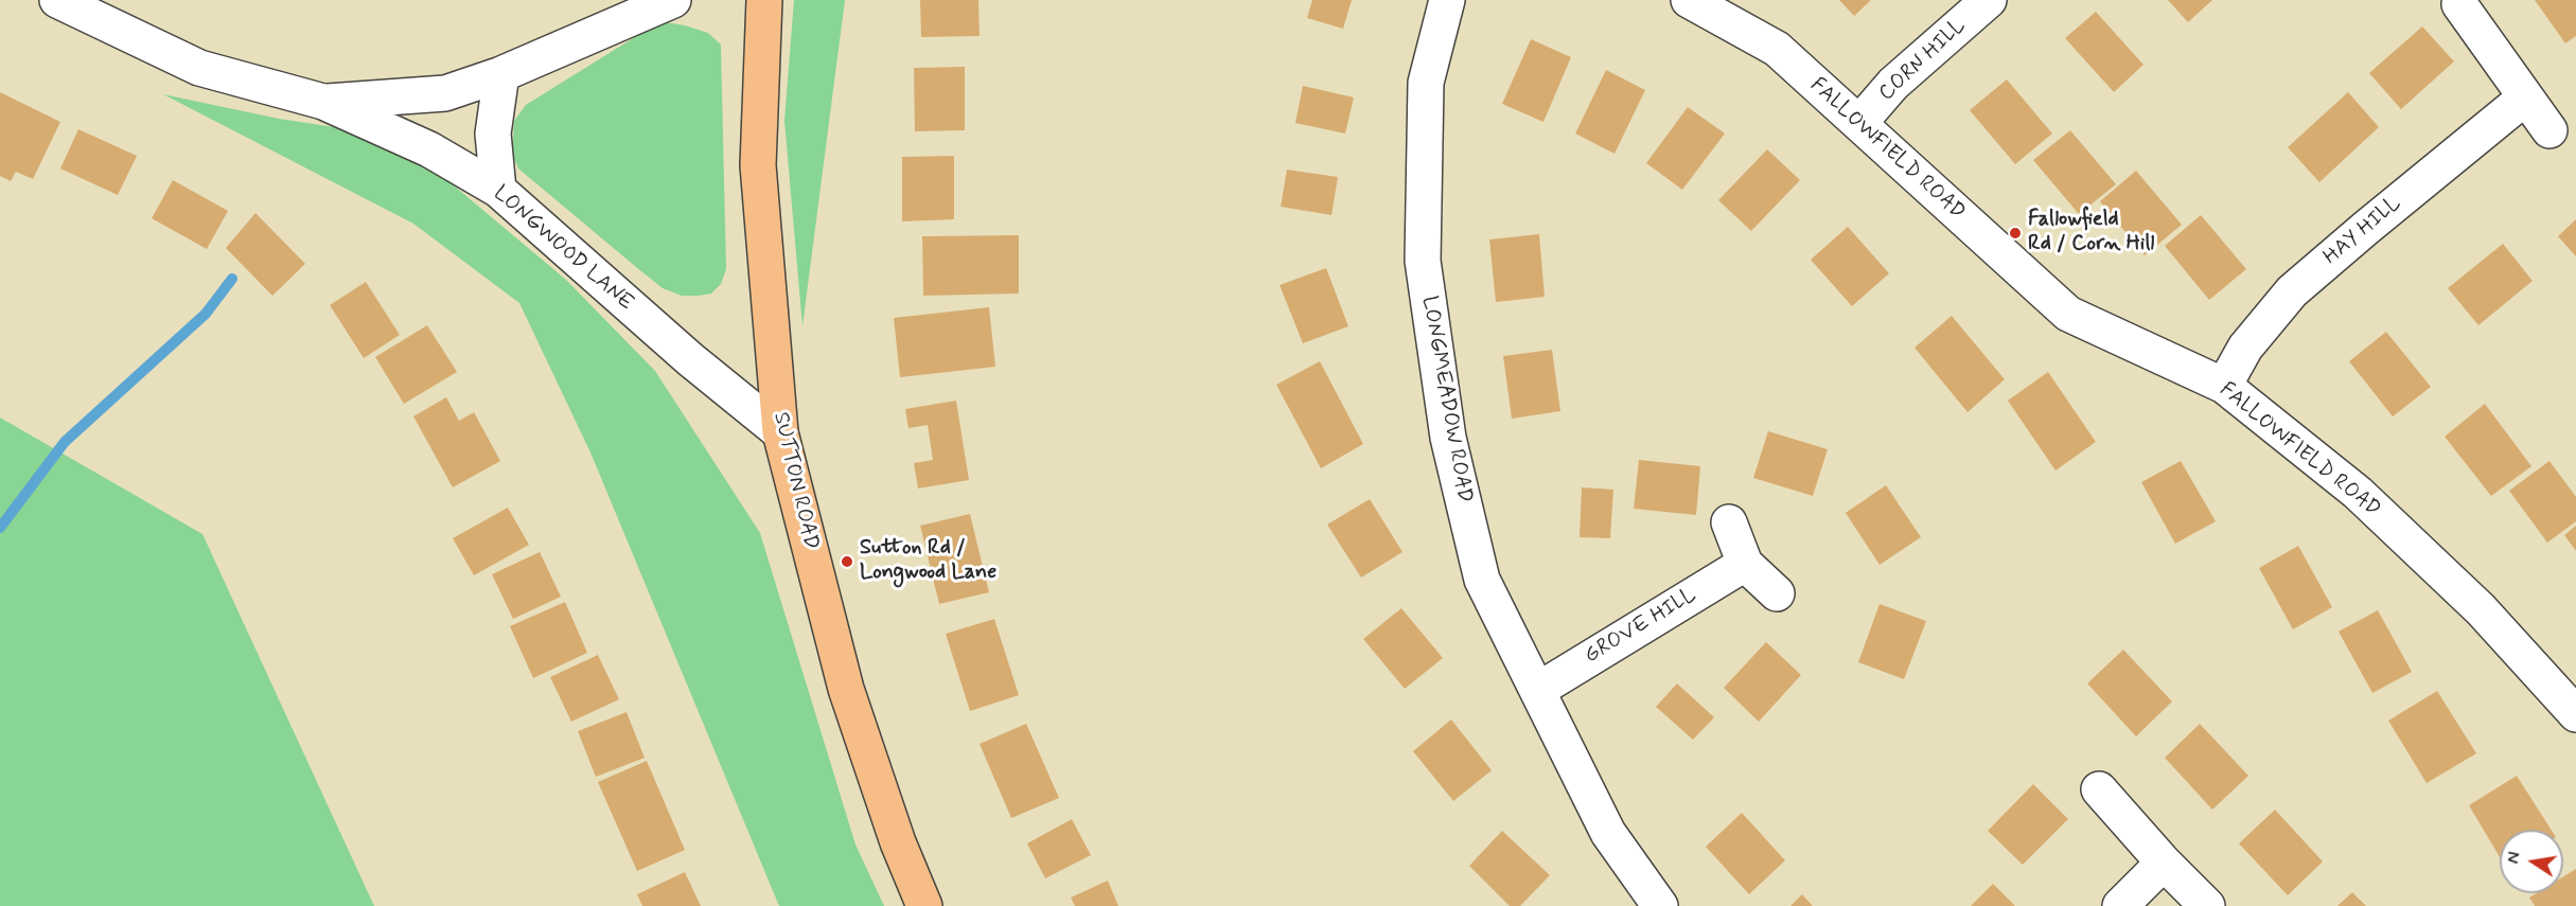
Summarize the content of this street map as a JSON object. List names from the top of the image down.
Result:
{
  "streets": {
    "main road": ["SUTTON ROAD"],
    "street": [
      "CORN HILL",
      "FALLOWFIELD ROAD",
      "HAY HILL",
      "LONGWOOD LANE",
      "LONGMEADOW ROAD",
      "GROVE HILL"
    ]
  },
  "crossings": [
    ["CORN HILL", "FALLOWFIELD ROAD"],
    ["FALLOWFIELD ROAD", "HAY HILL"],
    ["LONGWOOD LANE", "SUTTON ROAD"],
    ["LONGMEADOW ROAD", "GROVE HILL"]
  ],
  "places": ["Fallowfield Rd / Corn Hill", "Sutton Rd / Longwood Lane"],
  "north": "left"
}
